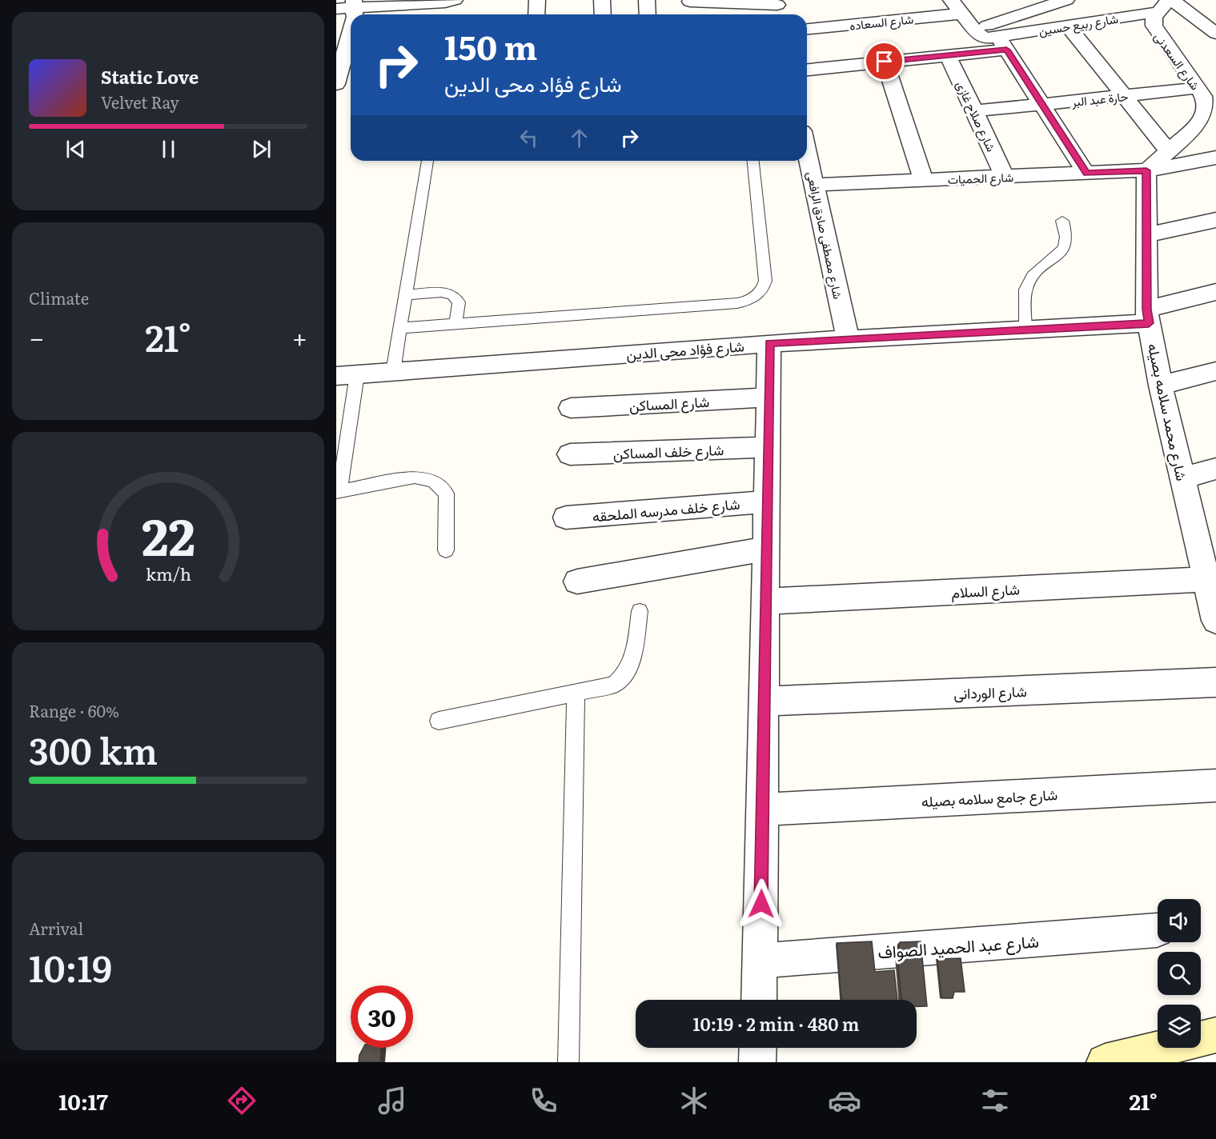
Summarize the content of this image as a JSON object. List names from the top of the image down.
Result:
{
  "streets": {
    "street": [
      "شارع السعاده",
      "شارع ربيع حسين",
      "شارع السعدنى",
      "حارة عبد البر",
      "شارع صلاح غازى",
      "شارع الحميات",
      "شارع مصطفى صادق الرافعى",
      "شارع فؤاد محى الدين",
      "شارع المساكن",
      "شارع محمد سلامه بصيله",
      "شارع خلف المساكن",
      "شارع خلف مدرسه الملحقه",
      "شارع السلام",
      "شارع الوردانى",
      "شارع جامع سلامه بصيله",
      "شارع عبد الحميد الصواف"
    ]
  },
  "crossings": [
    ["شارع ربيع حسين", "شارع السعدنى"],
    ["شارع ربيع حسين", "شارع صلاح غازى"],
    ["شارع السعدنى", "حارة عبد البر"],
    ["شارع السعدنى", "شارع الحميات"],
    ["شارع السعدنى", "شارع محمد سلامه بصيله"],
    ["حارة عبد البر", "شارع صلاح غازى"],
    ["شارع صلاح غازى", "شارع الحميات"],
    ["شارع الحميات", "شارع مصطفى صادق الرافعى"],
    ["شارع الحميات", "شارع محمد سلامه بصيله"],
    ["شارع مصطفى صادق الرافعى", "شارع فؤاد محى الدين"],
    ["شارع فؤاد محى الدين", "شارع محمد سلامه بصيله"],
    ["شارع محمد سلامه بصيله", "شارع السلام"]
  ],
  "page": {
    "turn": ["150 m", "شارع فؤاد محى الدين"],
    "song": ["Static Love", "Velvet Ray"],
    "tile": [
      "Climate",
      ["Range · 60%", "300 km"],
      ["Arrival", "10:19"]
    ],
    "heat": ["−", "21°", "+"],
    "limit": "30",
    "trip": "10:19 · 2 min · 480 m",
    "tabs": ["10:17", "21°"],
    "gauge": ["22", "km/h"]
  }
}
